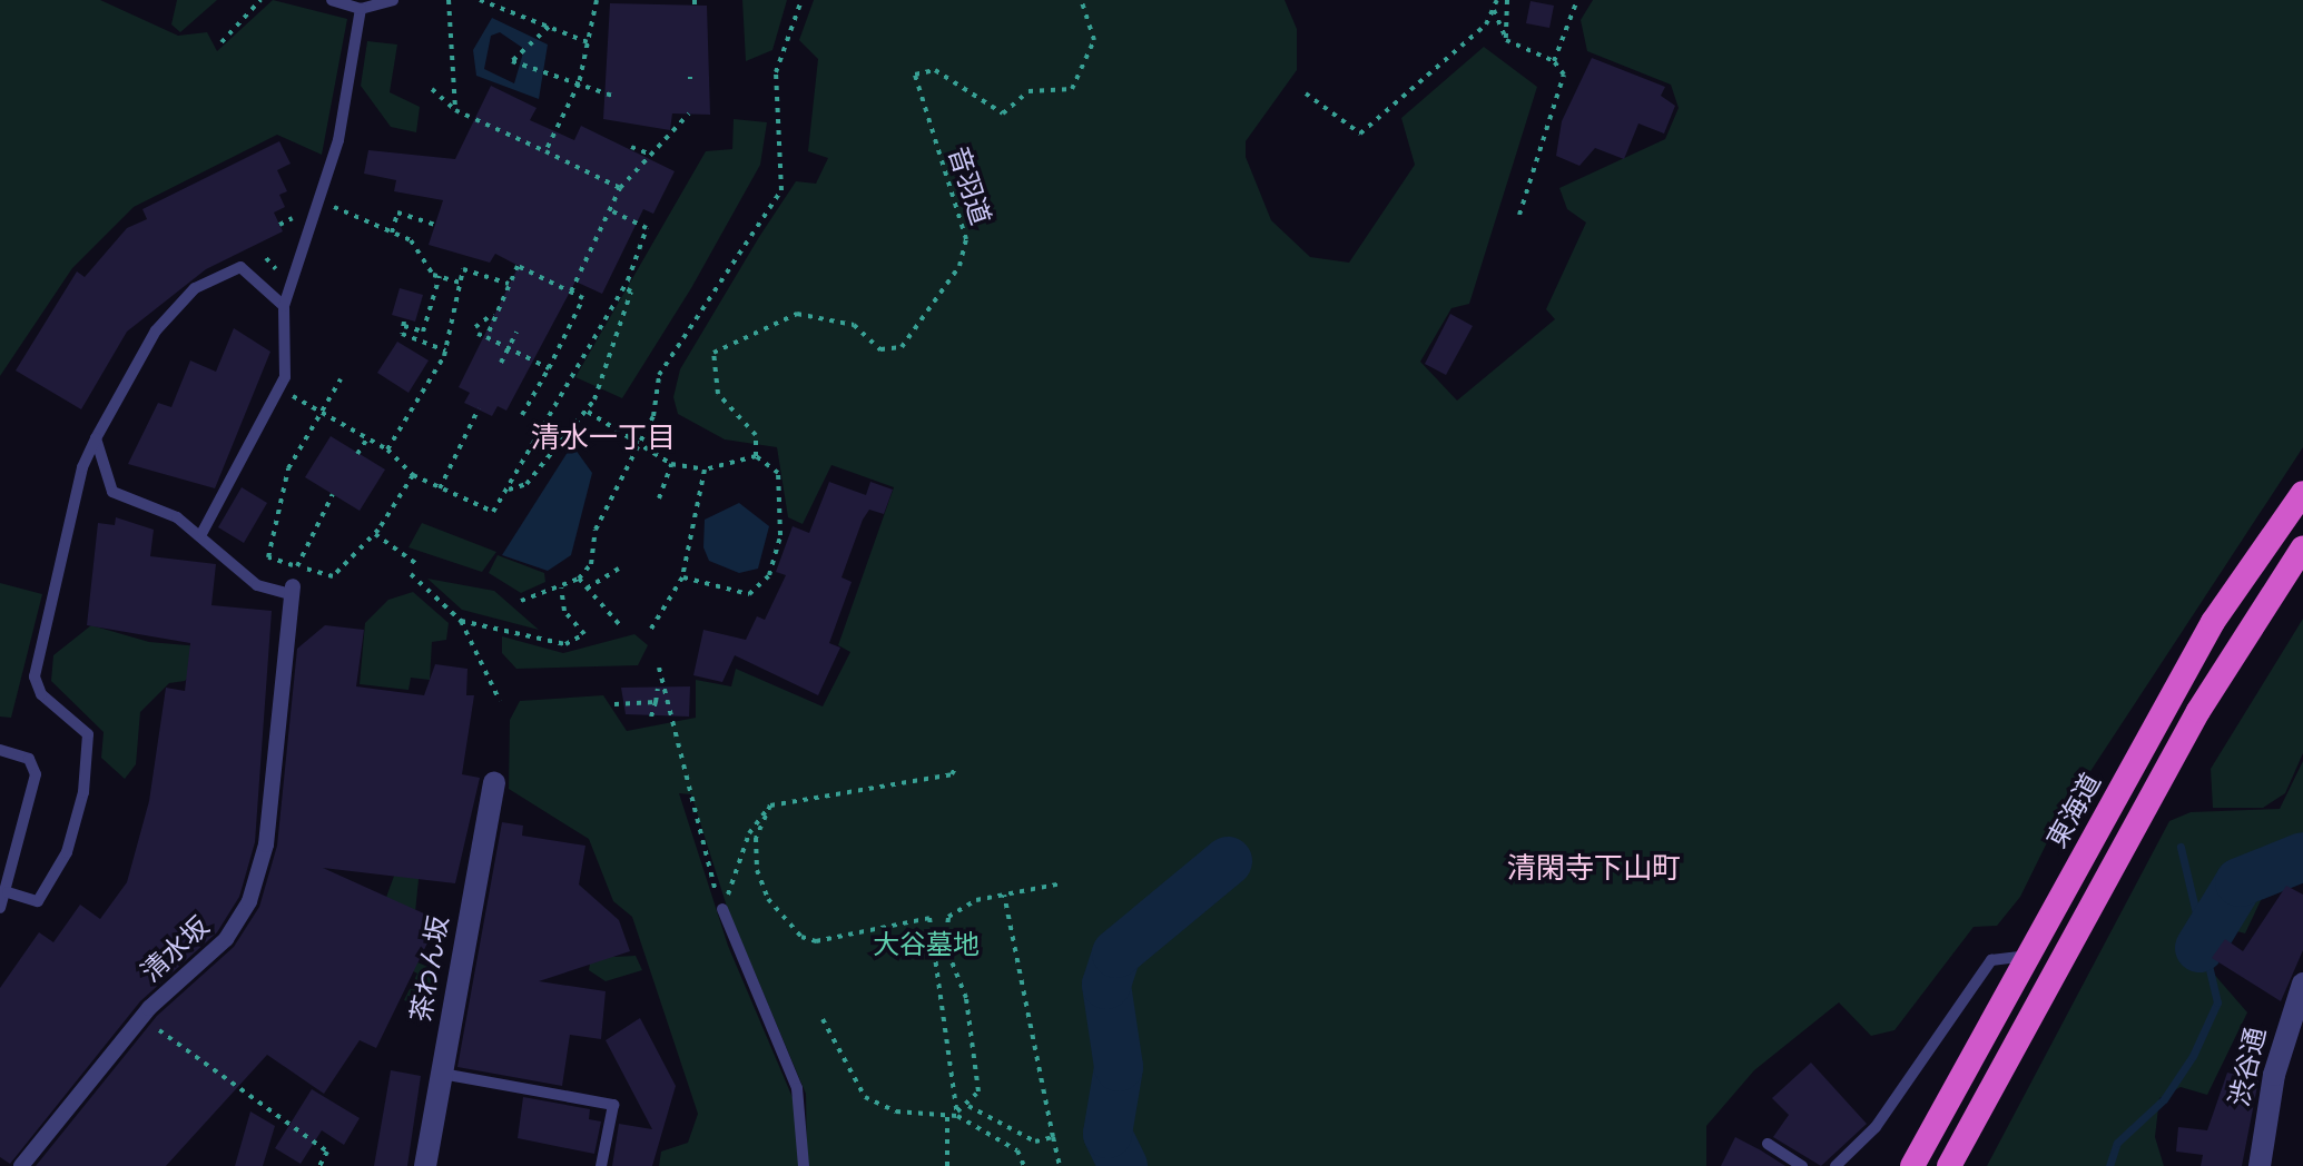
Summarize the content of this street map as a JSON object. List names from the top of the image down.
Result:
{
  "streets": {
    "highway": ["東海道"],
    "street": ["清水坂", "茶わん坂", "渋谷通"],
    "path": ["音羽道"]
  },
  "districts": ["清水一丁目", "清閑寺下山町"],
  "parks": ["大谷墓地"]
}
